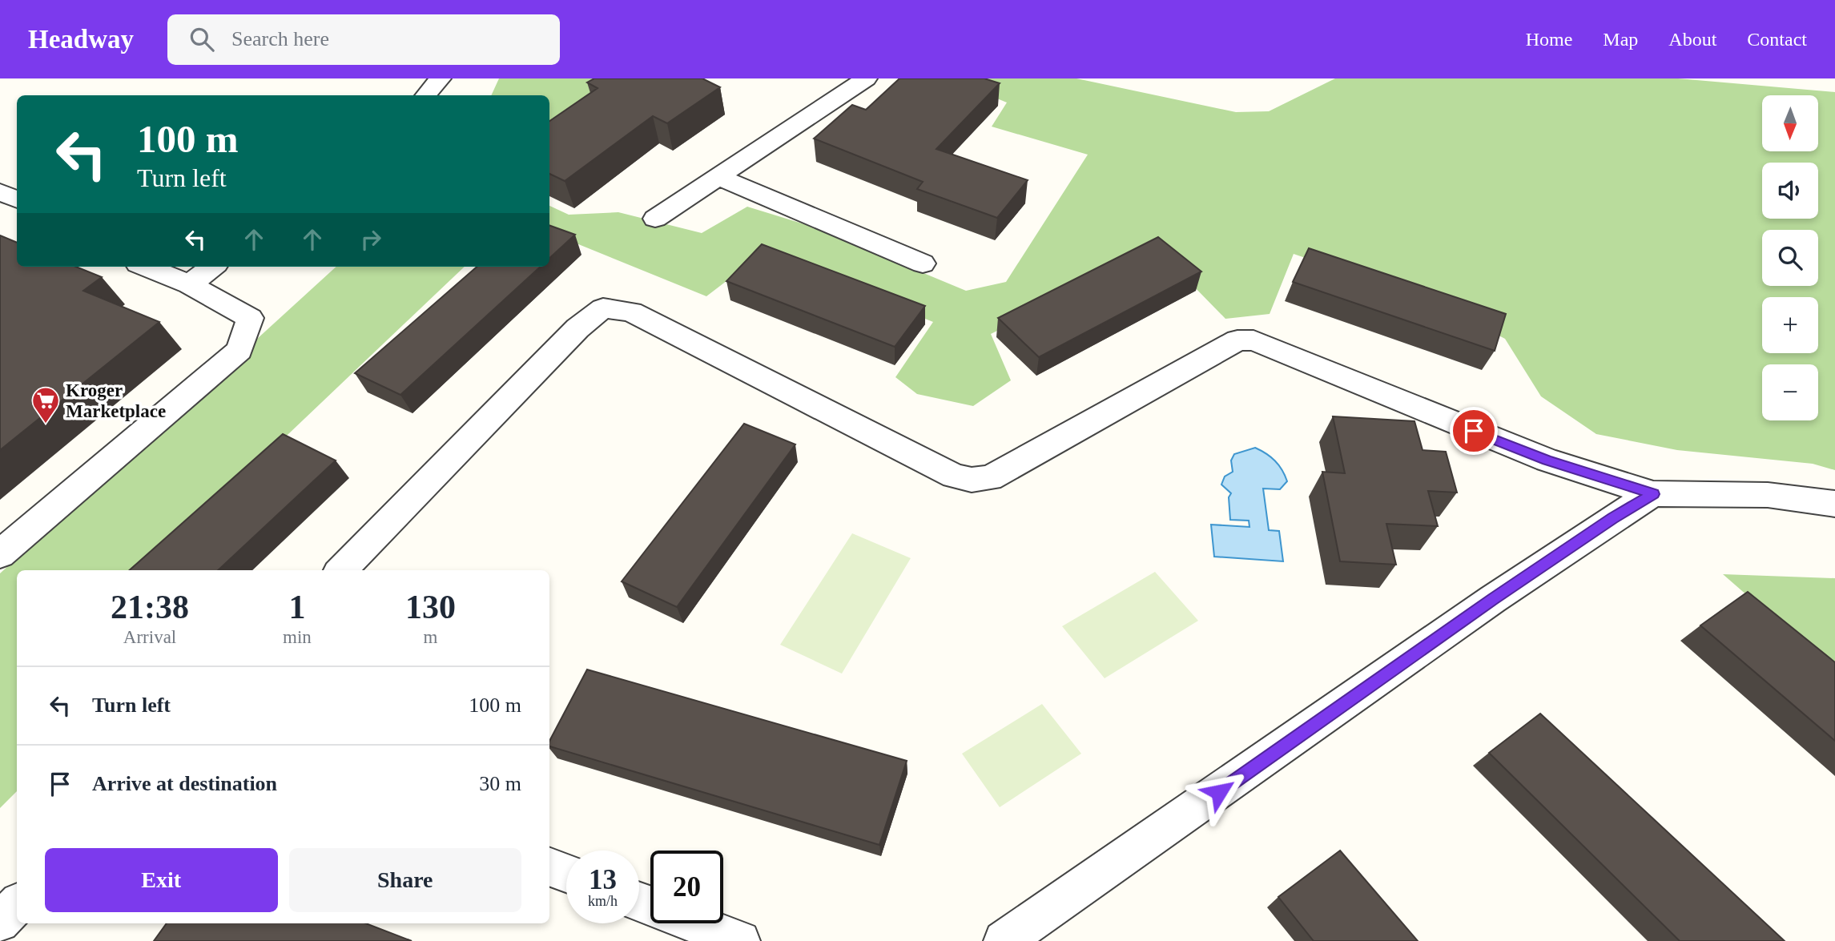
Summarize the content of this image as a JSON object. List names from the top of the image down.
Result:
{
  "places": {
    "supermarket": ["Kroger Marketplace"]
  },
  "north": "bottom",
  "page": {
    "header": "Headway",
    "search": "Search here",
    "nav": [
      "Home",
      "Map",
      "About",
      "Contact"
    ],
    "map_buttons": ["+", "−"],
    "turn": ["100 m", "Turn left"],
    "eta": [
      "21:38",
      "Arrival",
      "1",
      "min",
      "130",
      "m"
    ],
    "list": [
      {
        "name": "Turn left",
        "value": "100 m"
      },
      {
        "name": "Arrive at destination",
        "value": "30 m"
      }
    ],
    "buttons": ["Exit", "Share"],
    "speed": "13 km/h",
    "limit": "20"
  }
}
